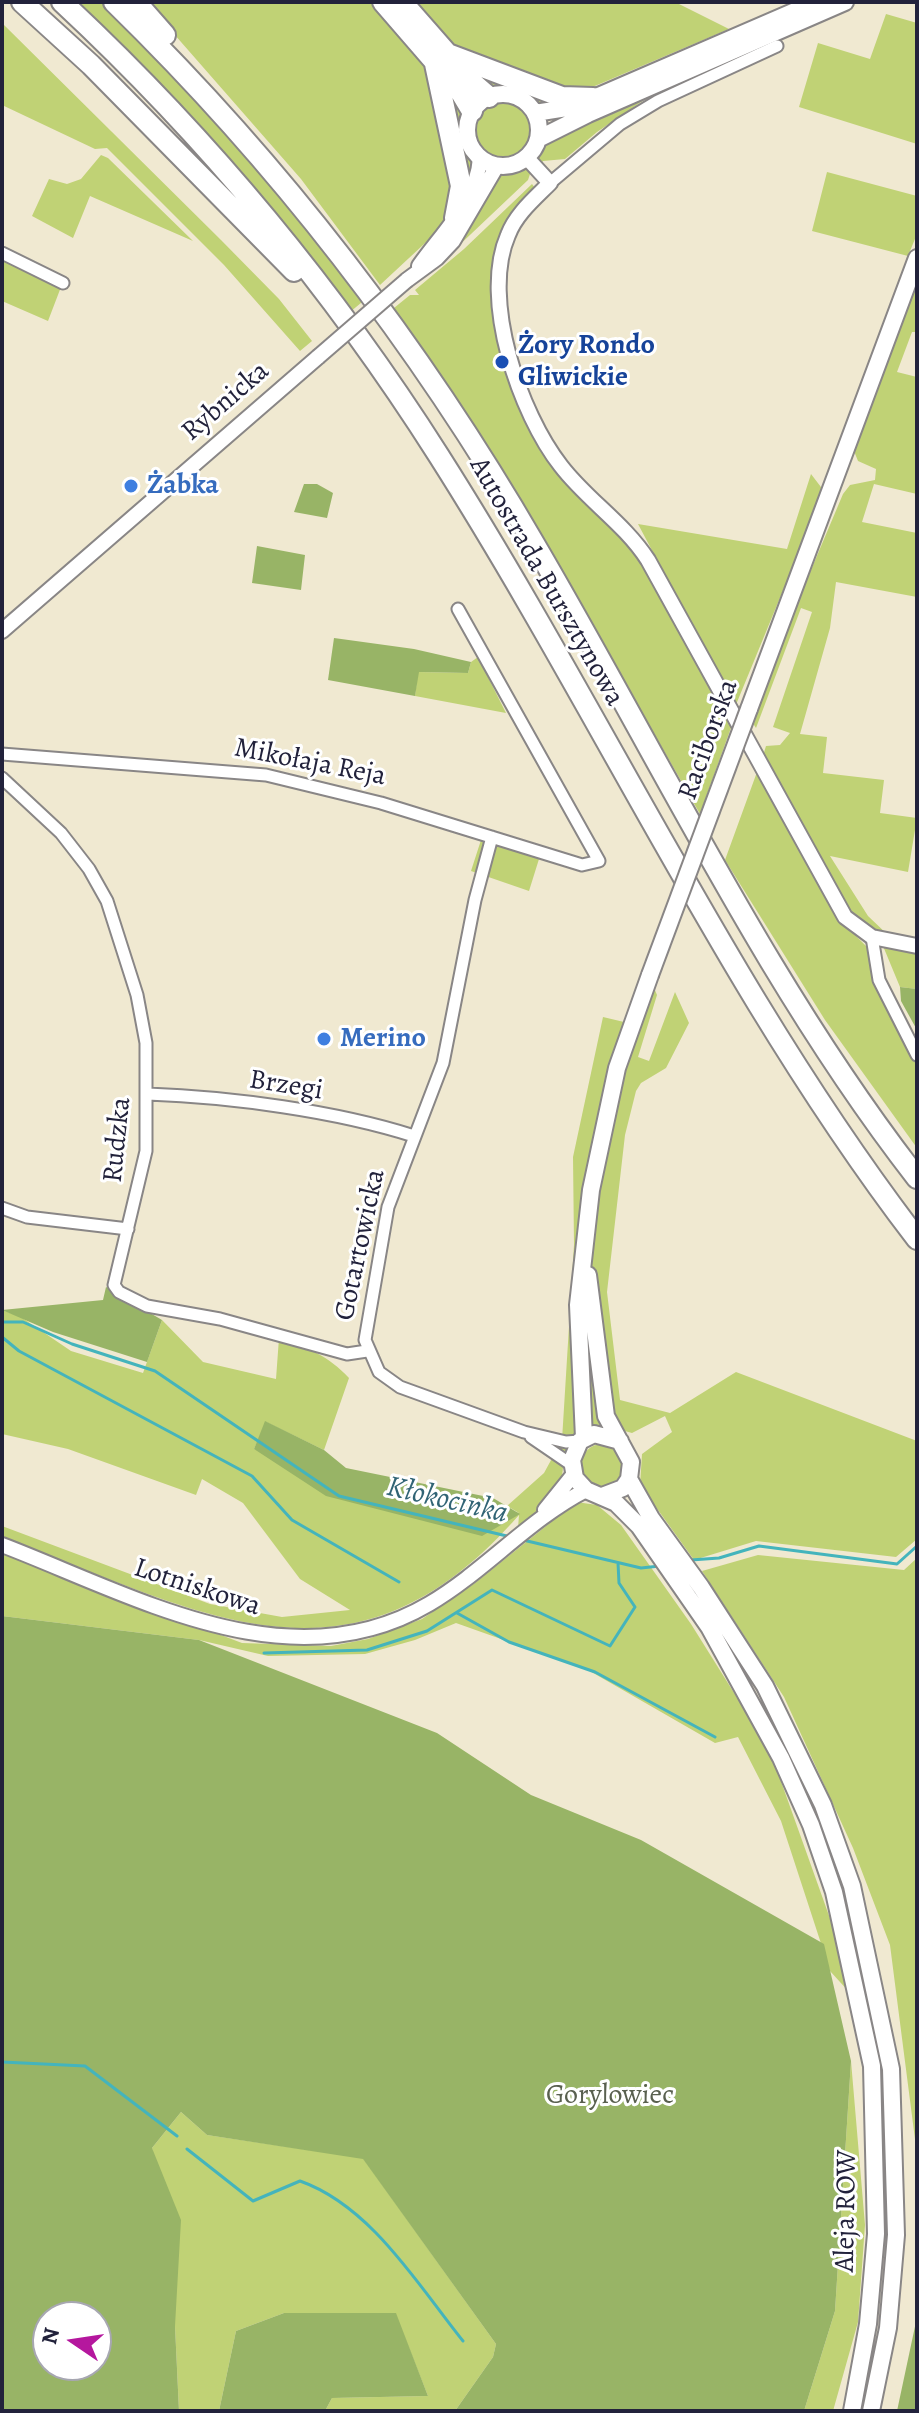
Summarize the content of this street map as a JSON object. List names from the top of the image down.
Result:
{
  "streets": {
    "highway": ["Autostrada Bursztynowa"],
    "main road": ["Raciborska", "Aleja ROW"],
    "street": [
      "Rybnicka",
      "Mikołaja Reja",
      "Brzegi",
      "Rudzka",
      "Gotartowicka",
      "Lotniskowa"
    ]
  },
  "crossings": [
    ["Raciborska", "Gotartowicka"],
    ["Raciborska", "Lotniskowa"],
    ["Raciborska", "Aleja ROW"],
    ["Mikołaja Reja", "Gotartowicka"],
    ["Brzegi", "Rudzka"],
    ["Brzegi", "Gotartowicka"],
    ["Rudzka", "Gotartowicka"],
    ["Gotartowicka", "Lotniskowa"],
    ["Gotartowicka", "Aleja ROW"],
    ["Lotniskowa", "Aleja ROW"]
  ],
  "water": ["Kłokocinka"],
  "parks": ["Gorylowiec"],
  "places": ["Żory Rondo Gliwickie", "Żabka", "Merino"],
  "north": "left"
}
